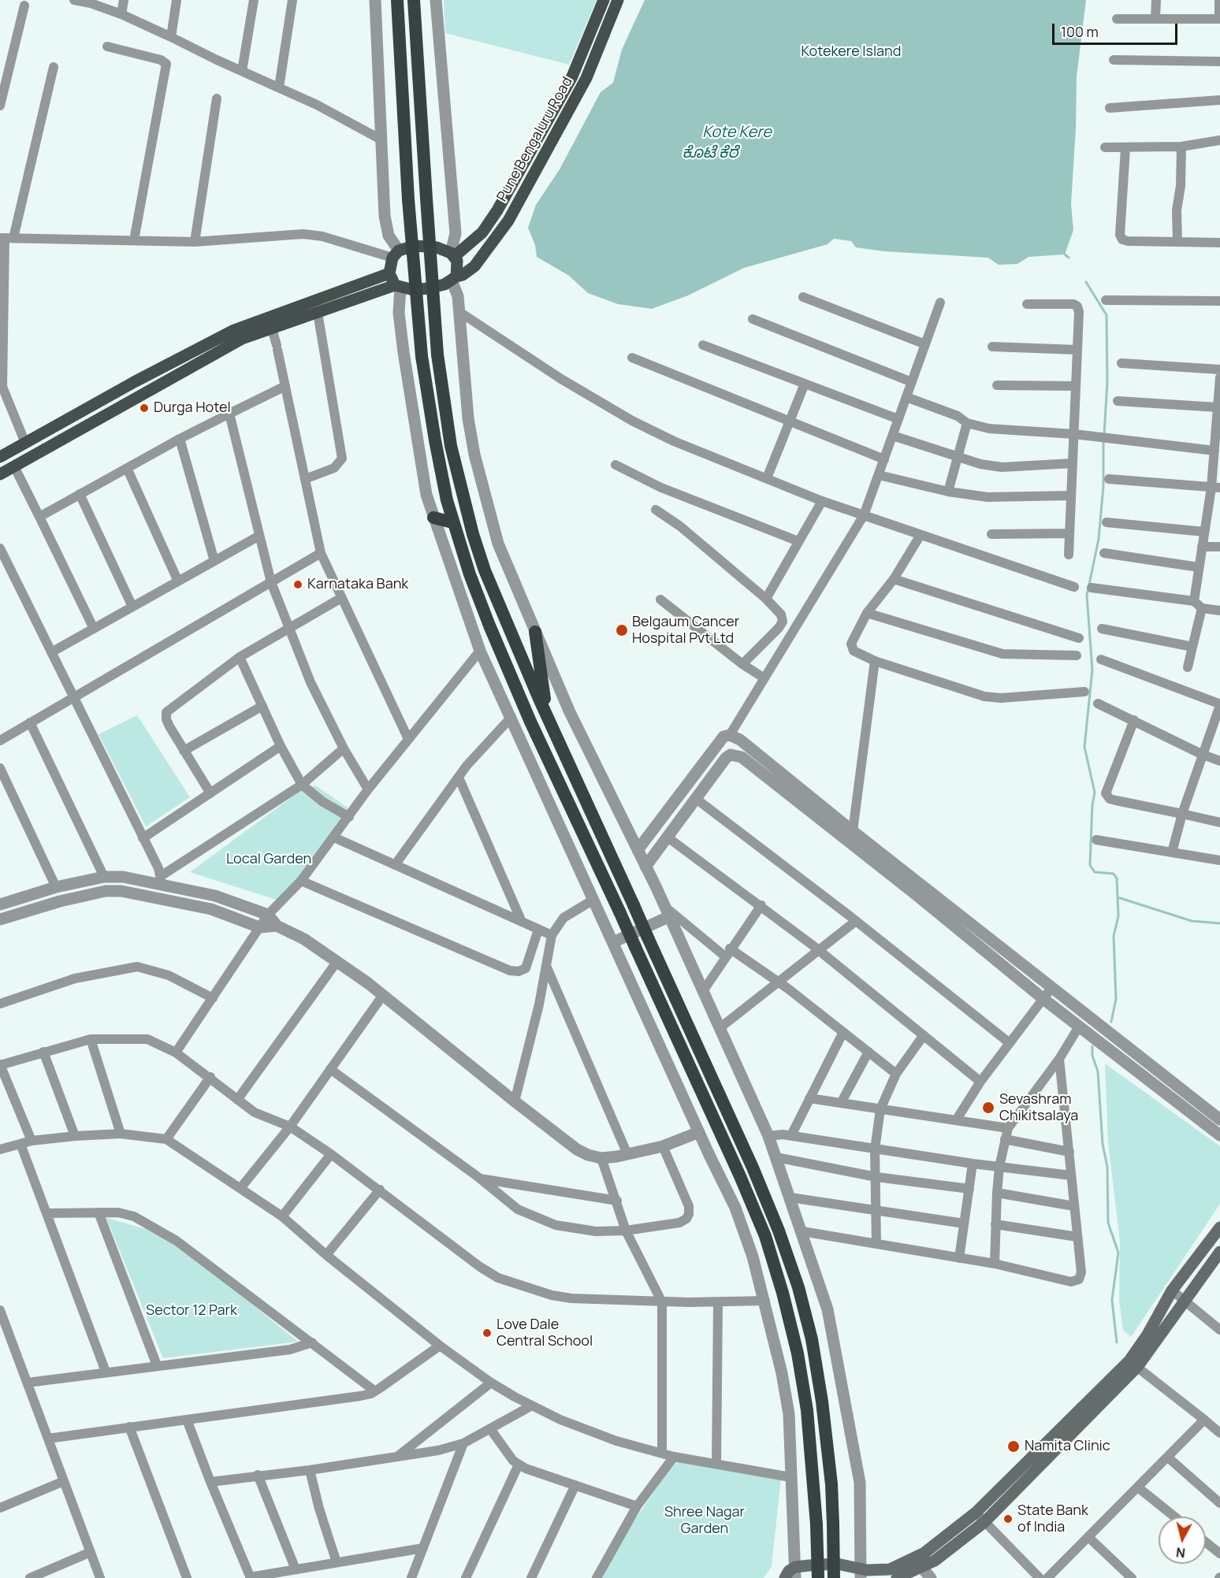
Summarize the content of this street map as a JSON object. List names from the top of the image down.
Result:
{
  "streets": {
    "main road": ["Pune Bengaluru Road"]
  },
  "water": ["Kote Kere", "ಕೊಟೆ ಕೆರೆ"],
  "parks": [
    "Kotekere Island",
    "Local Garden",
    "Sector 12 Park",
    "Shree Nagar Garden"
  ],
  "places": [
    "Durga Hotel",
    "Karnataka Bank",
    "Belgaum Cancer Hospital Pvt Ltd",
    "Sevashram Chikitsalaya",
    "Love Dale Central School",
    "Namita Clinic",
    "State Bank of India"
  ],
  "scale_bar": "100 m",
  "north": "bottom"
}
